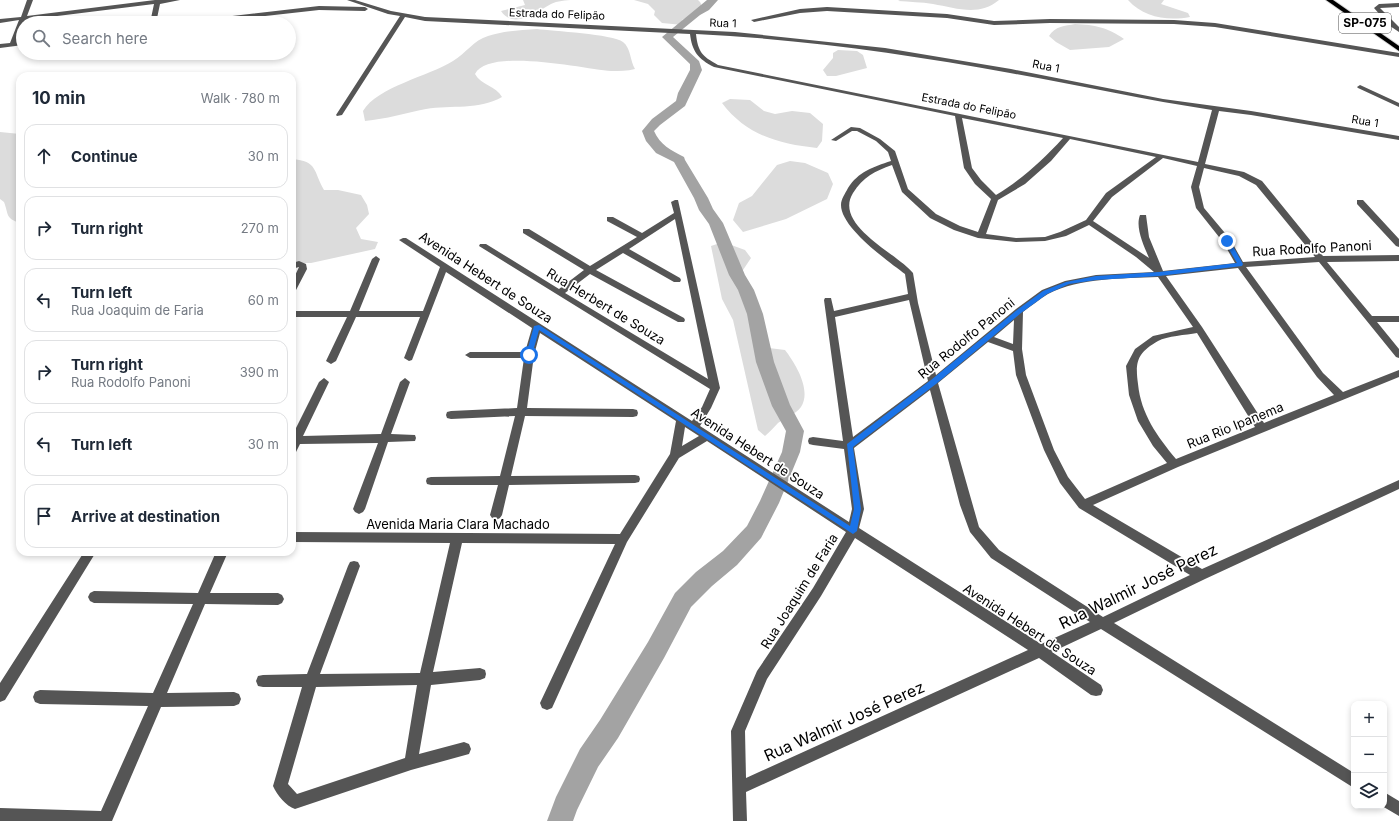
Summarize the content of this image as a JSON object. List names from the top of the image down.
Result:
{
  "streets": {
    "highway": ["SP-075"],
    "street": [
      "Estrada do Felipão",
      "Rua 1",
      "Rua Rodolfo Panoni",
      "Avenida Hebert de Souza",
      "Rua Herbert de Souza",
      "Rua Rio Ipanema",
      "Avenida Maria Clara Machado",
      "Rua Walmir José Perez",
      "Rua Joaquim de Faria"
    ]
  },
  "crossings": [
    ["Estrada do Felipão", "Rua 1"],
    ["Estrada do Felipão", "Rua Rodolfo Panoni"],
    ["Rua Rodolfo Panoni", "Rua Joaquim de Faria"],
    ["Avenida Hebert de Souza", "Rua Walmir José Perez"],
    ["Avenida Hebert de Souza", "Rua Joaquim de Faria"],
    ["Rua Walmir José Perez", "Rua Joaquim de Faria"]
  ],
  "page": {
    "search": "Search here",
    "heading": ["10 min", "Walk · 780 m"],
    "list": [
      ["Continue", "30 m"],
      ["Turn right", "270 m"],
      ["Turn left", "Rua Joaquim de Faria", "60 m"],
      ["Turn right", "Rua Rodolfo Panoni", "390 m"],
      ["Turn left", "30 m"],
      "Arrive at destination"
    ],
    "map_buttons": ["+", "−"]
  }
}
